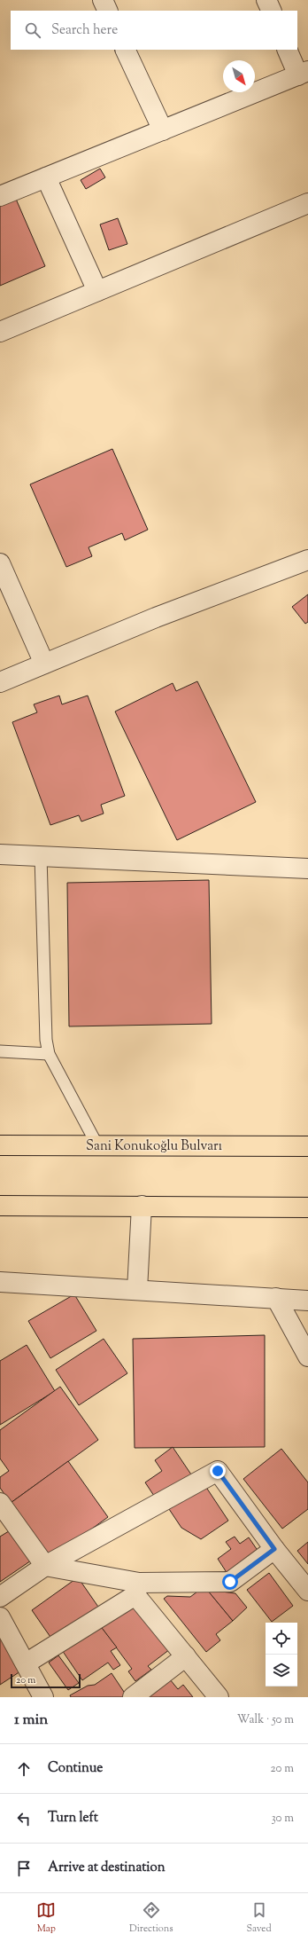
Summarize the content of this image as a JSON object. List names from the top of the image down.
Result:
{
  "streets": {
    "highway": ["Sani Konukoğlu Bulvarı"]
  },
  "scale_bar": "20 m",
  "north": "bottom right",
  "page": {
    "search": "Search here",
    "scale": "20 m",
    "heading": ["1 min", "Walk · 50 m"],
    "list": [
      ["Continue", "20 m"],
      ["Turn left", "30 m"],
      "Arrive at destination"
    ],
    "nav": ["Map", "Directions", "Saved"]
  }
}
